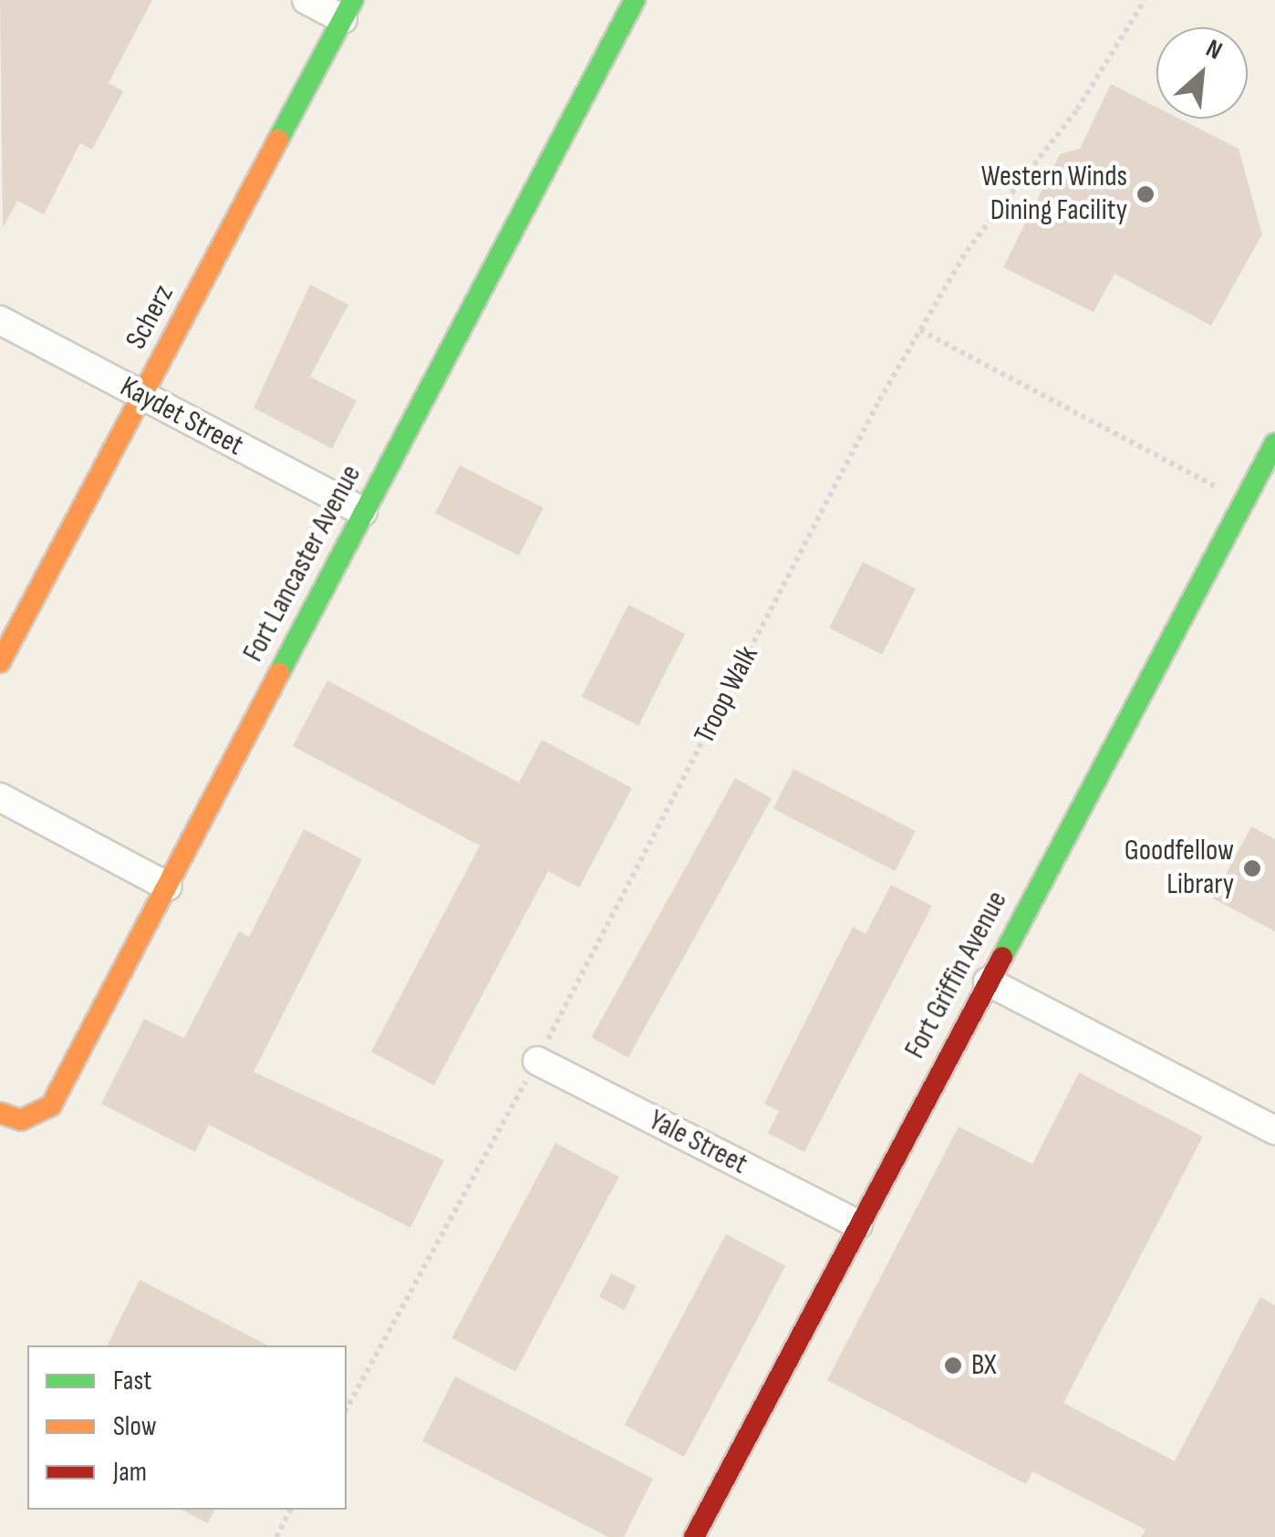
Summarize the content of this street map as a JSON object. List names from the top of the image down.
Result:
{
  "streets": {
    "street": [
      "Scherz",
      "Kaydet Street",
      "Fort Lancaster Avenue",
      "Fort Griffin Avenue",
      "Yale Street"
    ],
    "path": ["Troop Walk"]
  },
  "crossings": [
    ["Scherz", "Kaydet Street"],
    ["Kaydet Street", "Fort Lancaster Avenue"],
    ["Troop Walk", "Yale Street"],
    ["Fort Griffin Avenue", "Yale Street"]
  ],
  "places": ["Western Winds Dining Facility", "Goodfellow Library", "BX"],
  "legend": ["Fast", "Slow", "Jam"],
  "north": "top right"
}
